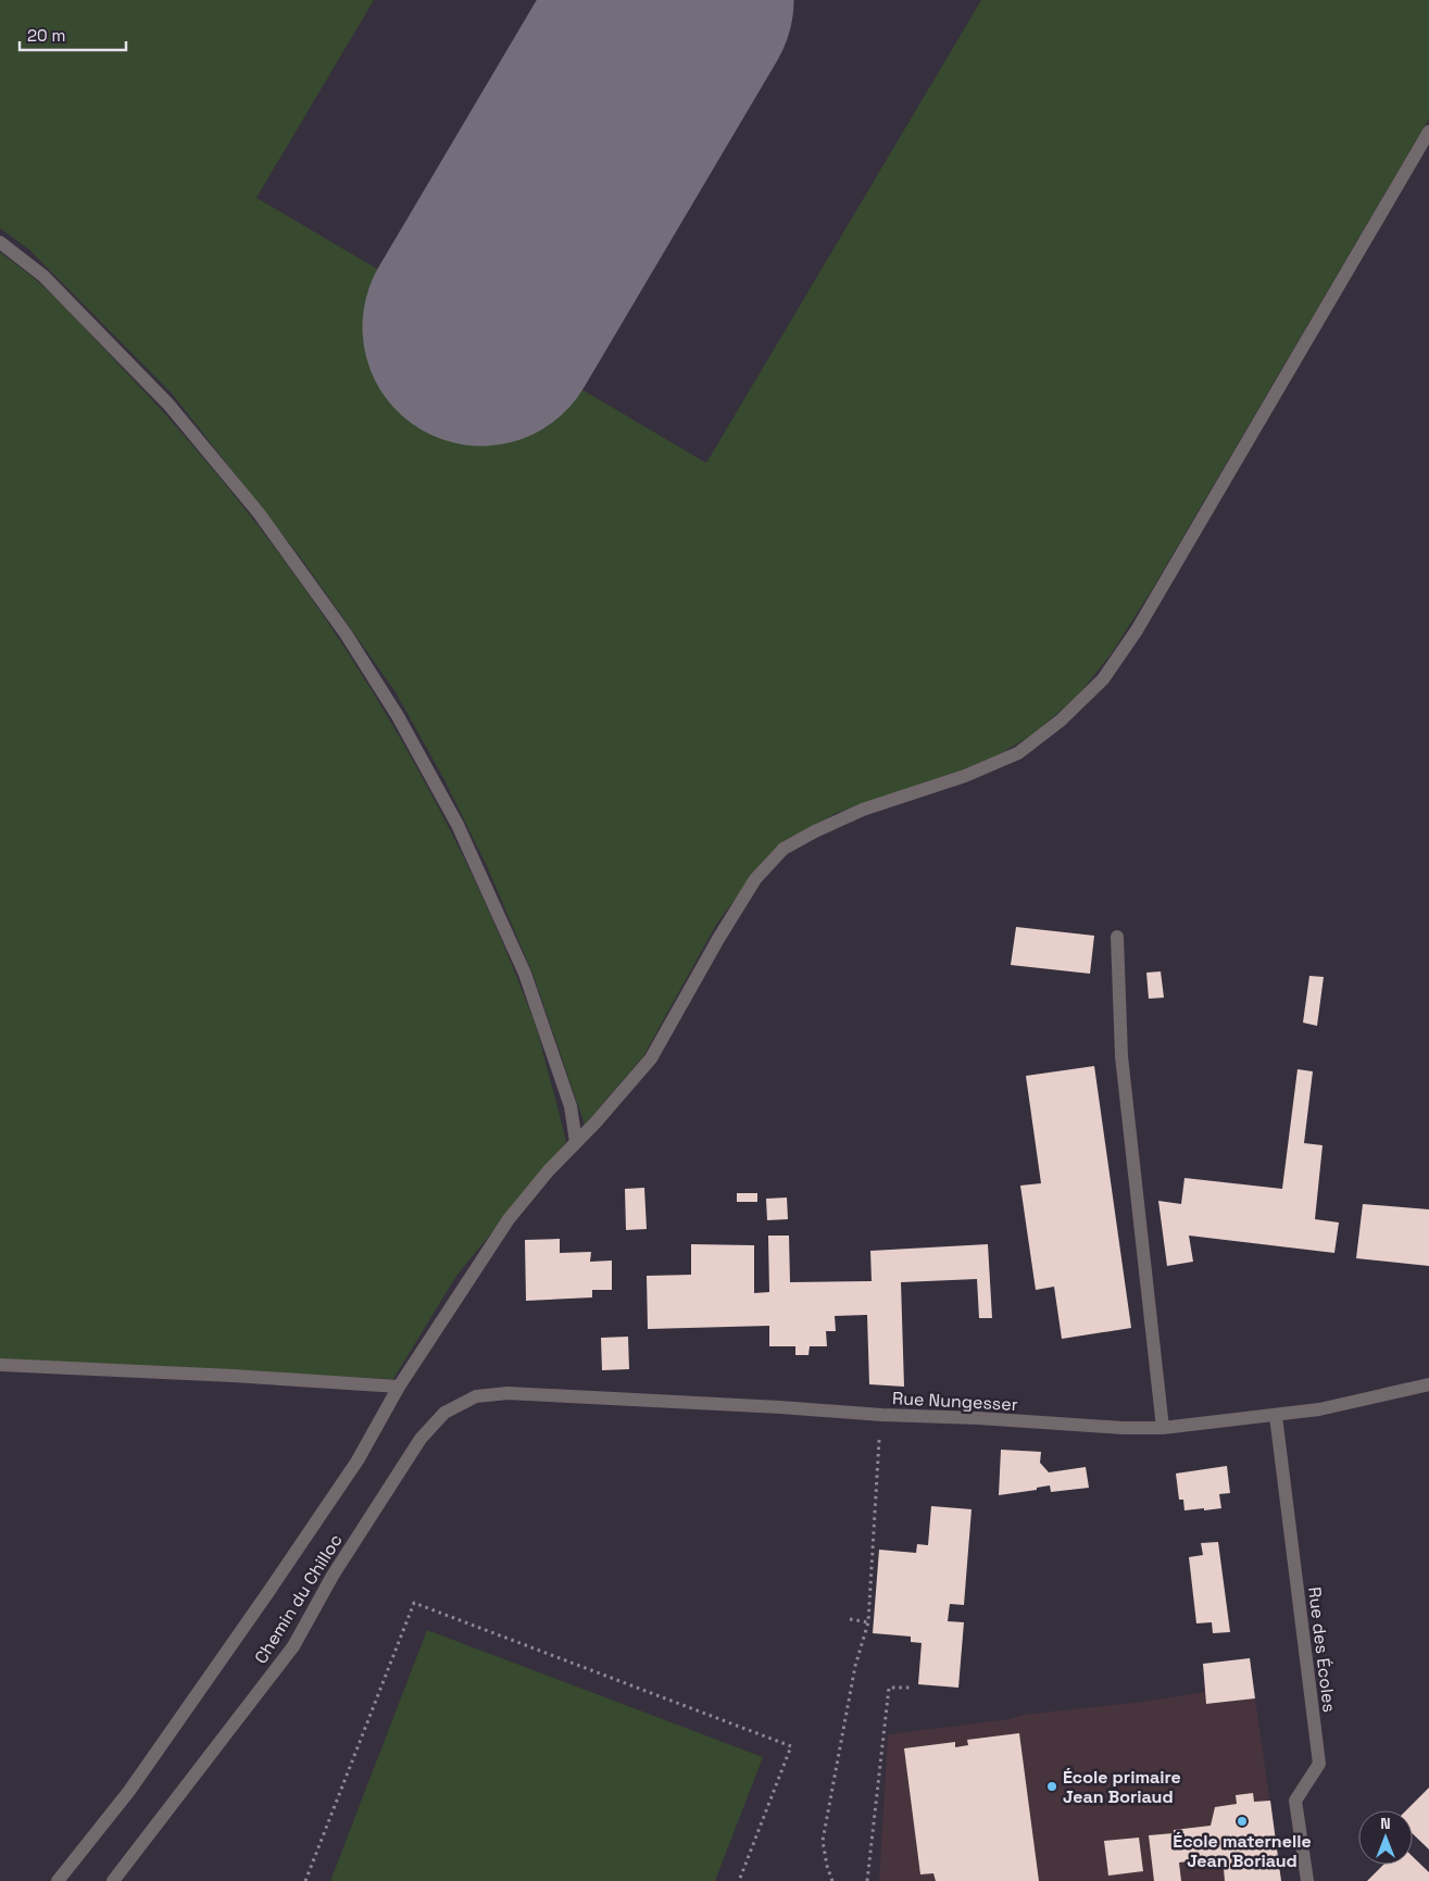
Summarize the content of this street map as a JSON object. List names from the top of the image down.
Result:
{
  "streets": {
    "street": ["Rue Nungesser", "Chemin du Chilloc", "Rue des Écoles"]
  },
  "crossings": [
    ["Rue Nungesser", "Chemin du Chilloc"],
    ["Rue Nungesser", "Rue des Écoles"]
  ],
  "places": ["École primaire Jean Boriaud", "École maternelle Jean Boriaud"],
  "scale_bar": "20 m",
  "north": "top"
}
